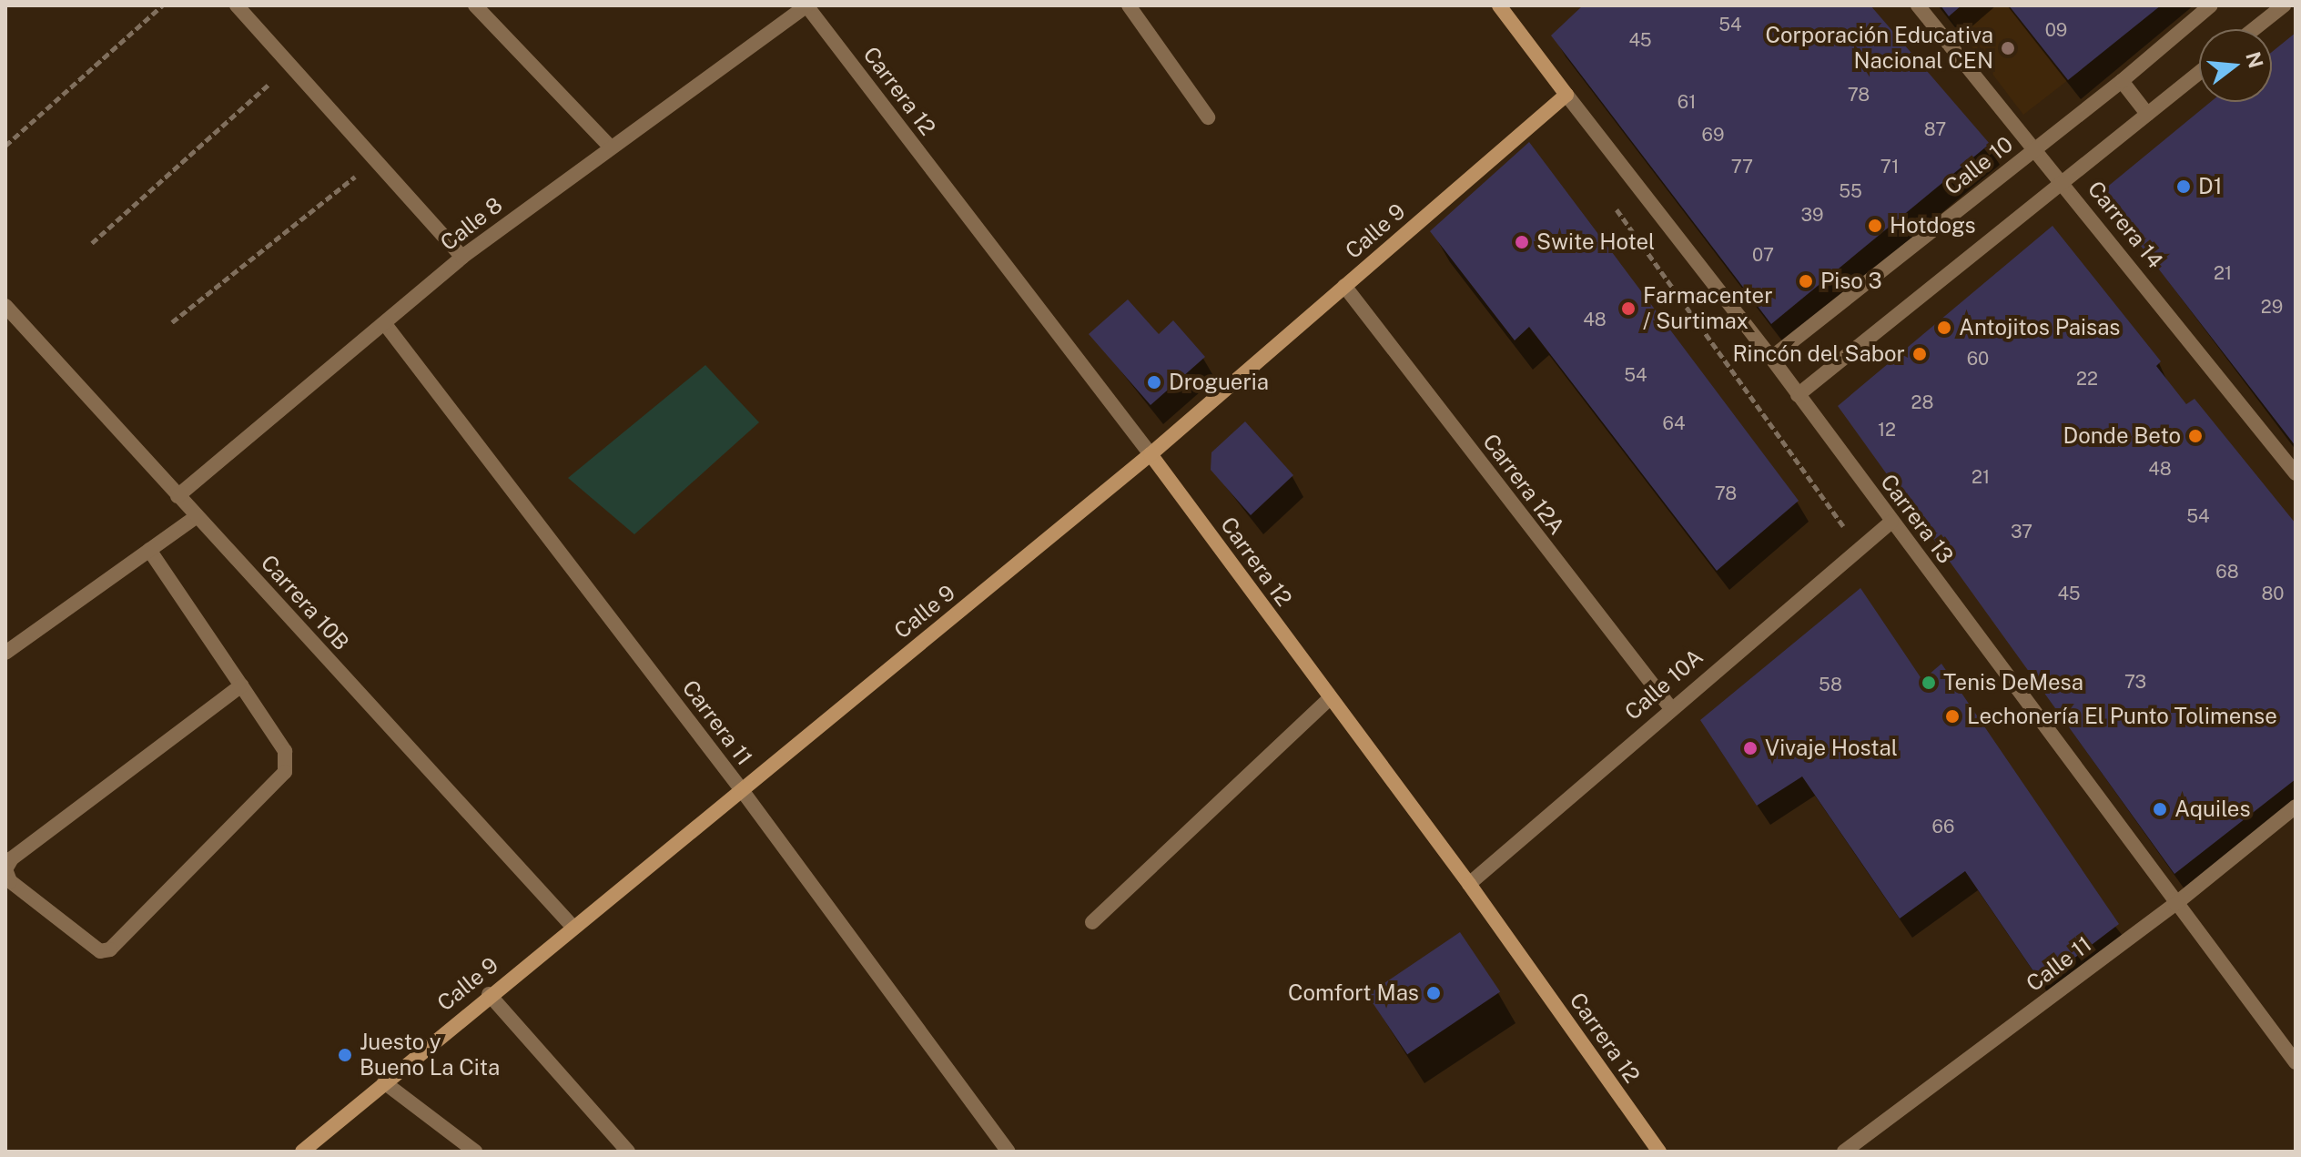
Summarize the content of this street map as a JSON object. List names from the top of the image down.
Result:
{
  "streets": {
    "main road": ["Carrera 12", "Calle 9", "Carrera 13"],
    "street": [
      "Calle 10",
      "Calle 8",
      "Carrera 14",
      "Carrera 12A",
      "Carrera 10B",
      "Calle 10A",
      "Carrera 11",
      "Calle 11"
    ]
  },
  "crossings": [
    ["Carrera 12", "Calle 8"],
    ["Carrera 12", "Calle 9"],
    ["Carrera 12", "Calle 10A"],
    ["Calle 10", "Carrera 14"],
    ["Calle 10", "Carrera 13"],
    ["Calle 8", "Carrera 10B"],
    ["Calle 8", "Carrera 11"],
    ["Calle 9", "Carrera 12A"],
    ["Calle 9", "Carrera 13"],
    ["Calle 9", "Carrera 10B"],
    ["Calle 9", "Carrera 11"],
    ["Carrera 12A", "Calle 10A"],
    ["Carrera 13", "Calle 10A"],
    ["Carrera 13", "Calle 11"]
  ],
  "places": [
    "Corporación Educativa Nacional CEN",
    "D1",
    "Hotdogs",
    "Swite Hotel",
    "Piso 3",
    "Farmacenter / Surtimax",
    "Antojitos Paisas",
    "Rincón del Sabor",
    "Drogueria",
    "Donde Beto",
    "Tenis DeMesa",
    "Lechonería El Punto Tolimense",
    "Vivaje Hostal",
    "Aquiles",
    "Comfort Mas",
    "Juesto y Bueno La Cita"
  ],
  "house_numbers": [
    "54",
    "09",
    "45",
    "78",
    "61",
    "87",
    "69",
    "77",
    "71",
    "55",
    "39",
    "07",
    "21",
    "29",
    "48",
    "60",
    "54",
    "22",
    "28",
    "64",
    "12",
    "48",
    "21",
    "78",
    "54",
    "37",
    "68",
    "45",
    "80",
    "73",
    "58",
    "66"
  ],
  "north": "right"
}
